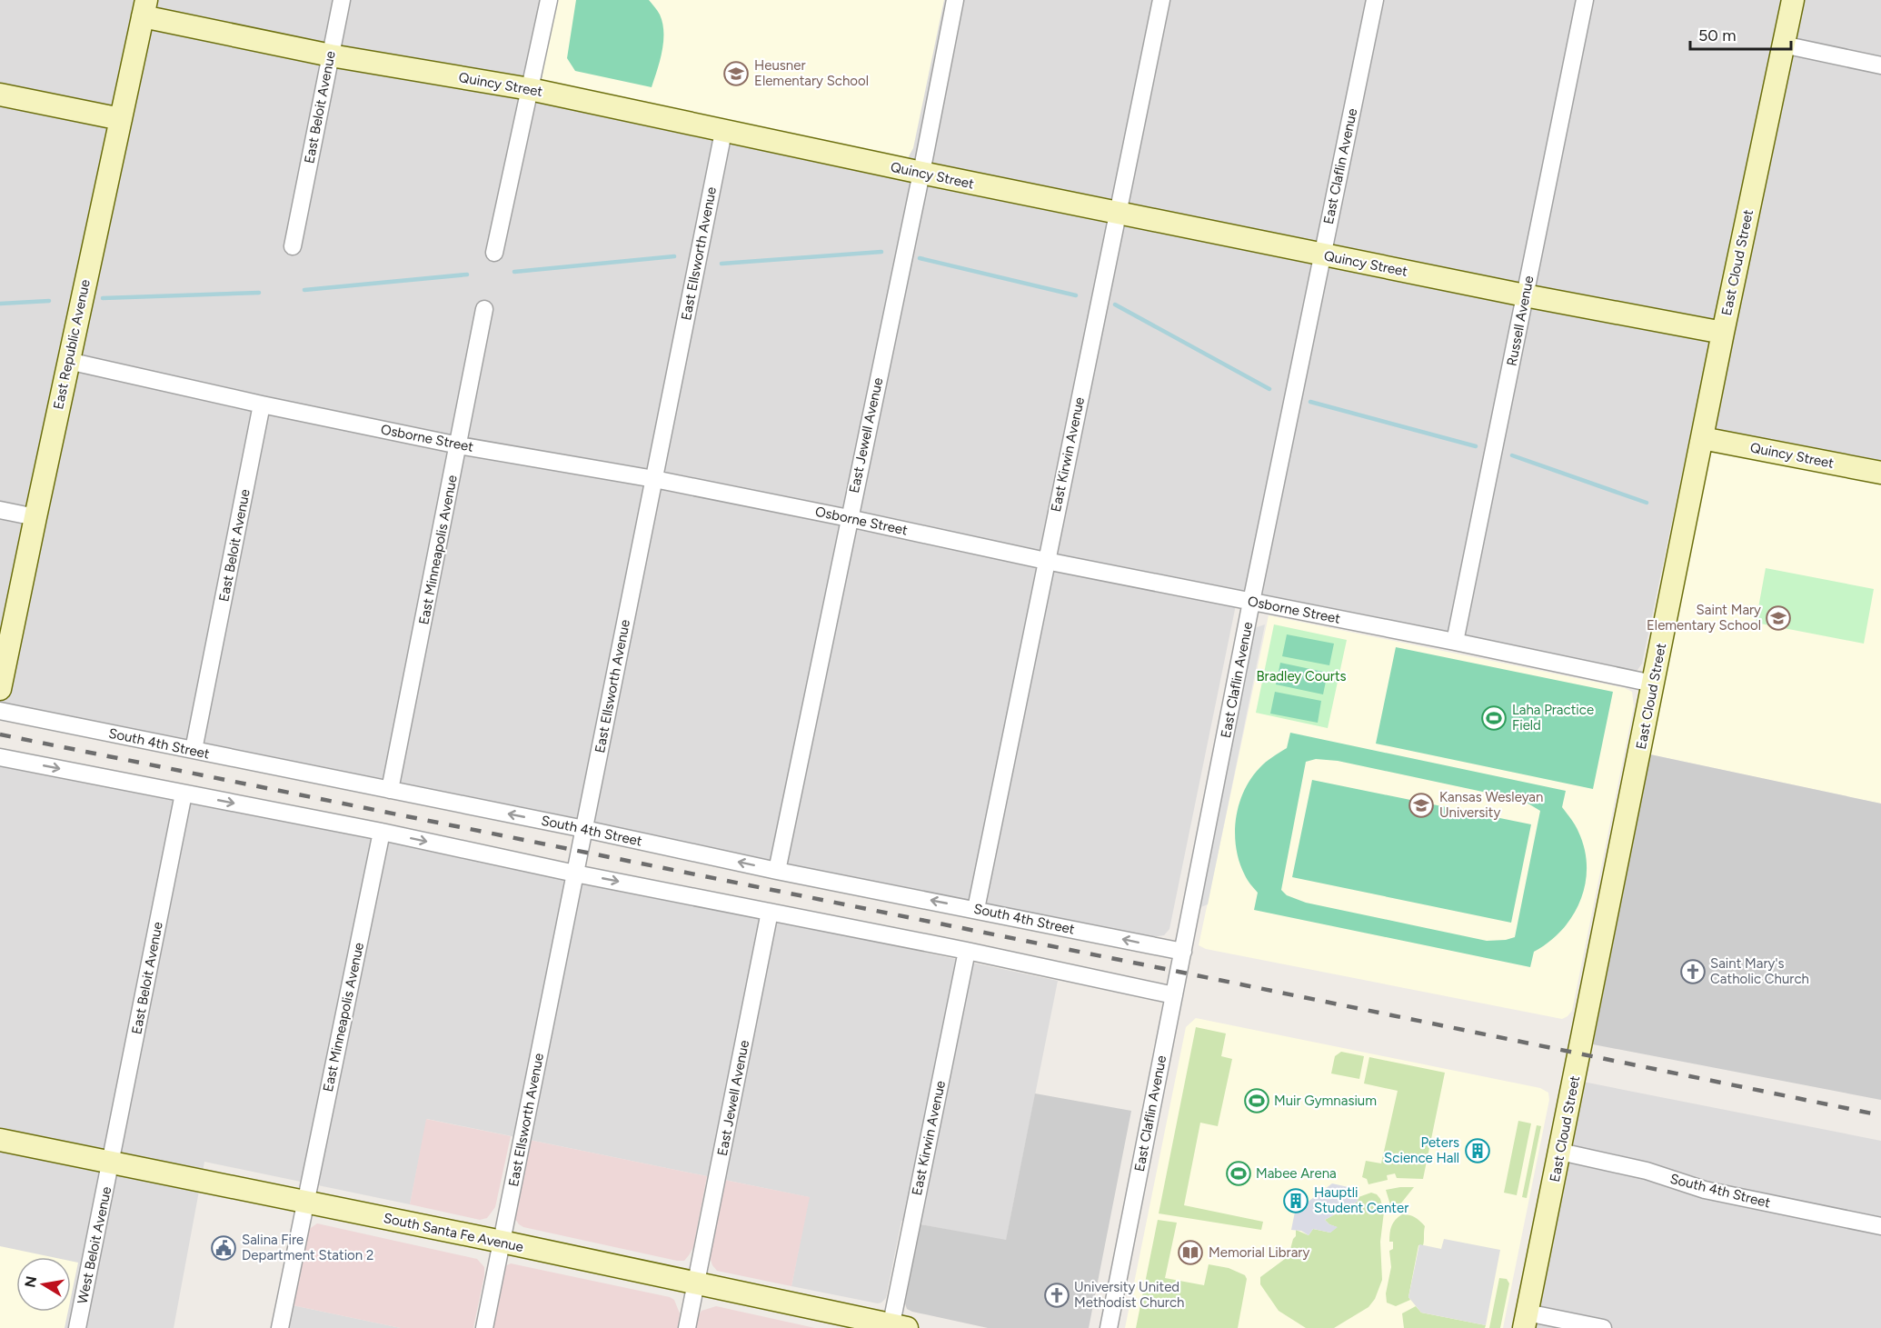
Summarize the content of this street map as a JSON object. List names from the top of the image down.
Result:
{
  "streets": {
    "street": [
      "Quincy Street",
      "East Beloit Avenue",
      "East Claflin Avenue",
      "East Ellsworth Avenue",
      "East Cloud Street",
      "Russell Avenue",
      "East Republic Avenue",
      "East Jewell Avenue",
      "Osborne Street",
      "East Kirwin Avenue",
      "East Minneapolis Avenue",
      "South 4th Street",
      "South Santa Fe Avenue",
      "West Beloit Avenue"
    ]
  },
  "crossings": [
    ["Quincy Street", "East Beloit Avenue"],
    ["Quincy Street", "East Claflin Avenue"],
    ["Quincy Street", "East Ellsworth Avenue"],
    ["Quincy Street", "East Cloud Street"],
    ["Quincy Street", "Russell Avenue"],
    ["Quincy Street", "East Republic Avenue"],
    ["Quincy Street", "East Jewell Avenue"],
    ["Quincy Street", "East Kirwin Avenue"],
    ["East Beloit Avenue", "Osborne Street"],
    ["East Beloit Avenue", "South 4th Street"],
    ["East Beloit Avenue", "South Santa Fe Avenue"],
    ["East Beloit Avenue", "West Beloit Avenue"],
    ["East Claflin Avenue", "Osborne Street"],
    ["East Claflin Avenue", "South 4th Street"],
    ["East Ellsworth Avenue", "Osborne Street"],
    ["East Ellsworth Avenue", "South 4th Street"],
    ["East Ellsworth Avenue", "South Santa Fe Avenue"],
    ["East Cloud Street", "Osborne Street"],
    ["East Cloud Street", "South 4th Street"],
    ["Russell Avenue", "Osborne Street"],
    ["East Republic Avenue", "Osborne Street"],
    ["East Jewell Avenue", "Osborne Street"],
    ["East Jewell Avenue", "South 4th Street"],
    ["East Jewell Avenue", "South Santa Fe Avenue"],
    ["Osborne Street", "East Kirwin Avenue"],
    ["Osborne Street", "East Minneapolis Avenue"],
    ["East Kirwin Avenue", "South 4th Street"],
    ["East Kirwin Avenue", "South Santa Fe Avenue"],
    ["East Minneapolis Avenue", "South 4th Street"],
    ["East Minneapolis Avenue", "South Santa Fe Avenue"],
    ["South Santa Fe Avenue", "West Beloit Avenue"]
  ],
  "parks": ["Bradley Courts"],
  "places": {
    "school or university": ["Heusner Elementary School", "Saint Mary Elementary School", "Kansas Wesleyan University"],
    "sports": ["Laha Practice Field", "Muir Gymnasium", "Mabee Arena"],
    "church": ["Saint Mary's Catholic Church", "University United Methodist Church"],
    "building": ["Peters Science Hall", "Hauptli Student Center"],
    "public building": ["Salina Fire Department Station 2"],
    "library": ["Memorial Library"]
  },
  "scale_bar": "50 m",
  "north": "left"
}
